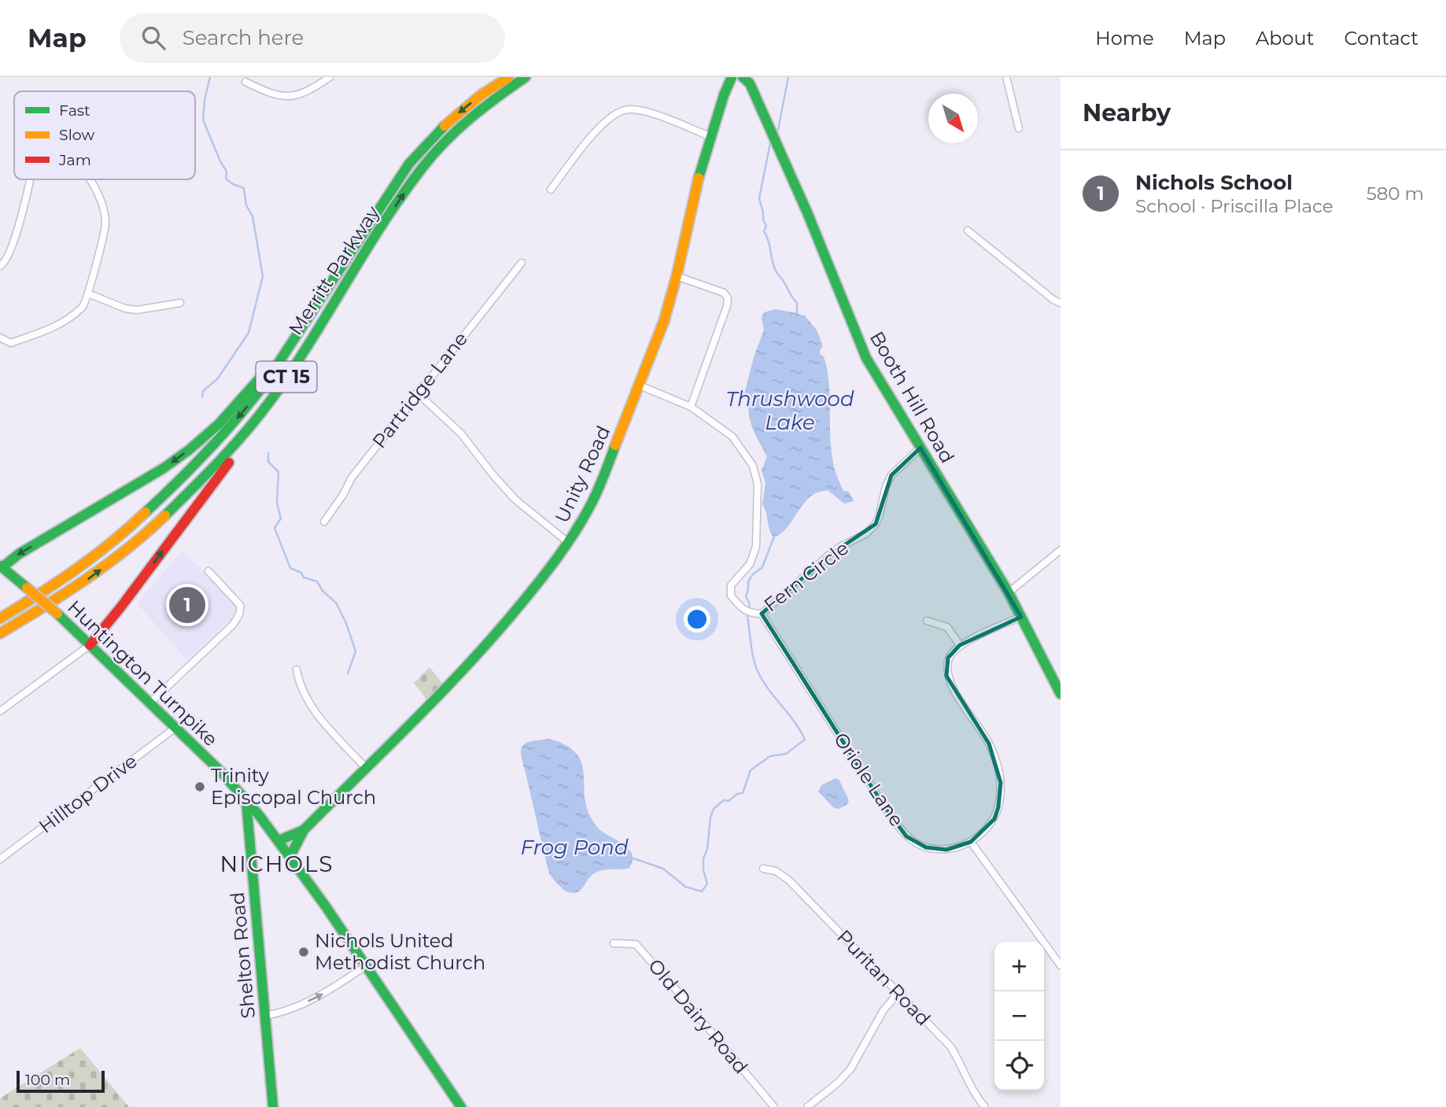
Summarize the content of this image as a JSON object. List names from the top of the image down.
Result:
{
  "streets": {
    "main road": [
      "Merritt Parkway",
      "CT 15",
      "Booth Hill Road",
      "Unity Road",
      "Huntington Turnpike",
      "Shelton Road"
    ],
    "street": [
      "Partridge Lane",
      "Fern Circle",
      "Oriole Lane",
      "Hilltop Drive",
      "Puritan Road",
      "Old Dairy Road"
    ]
  },
  "crossings": [
    ["Booth Hill Road", "Fern Circle"],
    ["Unity Road", "Fern Circle"],
    ["Unity Road", "Huntington Turnpike"],
    ["Fern Circle", "Oriole Lane"],
    ["Huntington Turnpike", "Hilltop Drive"],
    ["Huntington Turnpike", "Shelton Road"]
  ],
  "districts": ["NICHOLS"],
  "water": ["Thrushwood Lake", "Frog Pond"],
  "places": ["Trinity Episcopal Church", "Nichols United Methodist Church"],
  "legend": ["Fast", "Slow", "Jam"],
  "scale_bar": "100 m",
  "north": "bottom right",
  "page": {
    "header": "Map",
    "search": "Search here",
    "nav": [
      "Home",
      "Map",
      "About",
      "Contact"
    ],
    "heading": "Nearby",
    "list": [
      {
        "mark": "1",
        "name": "Nichols School",
        "note": "School · Priscilla Place",
        "value": "580 m"
      }
    ],
    "pins": "1",
    "map_buttons": ["+", "−"],
    "scale": "100 m"
  }
}
